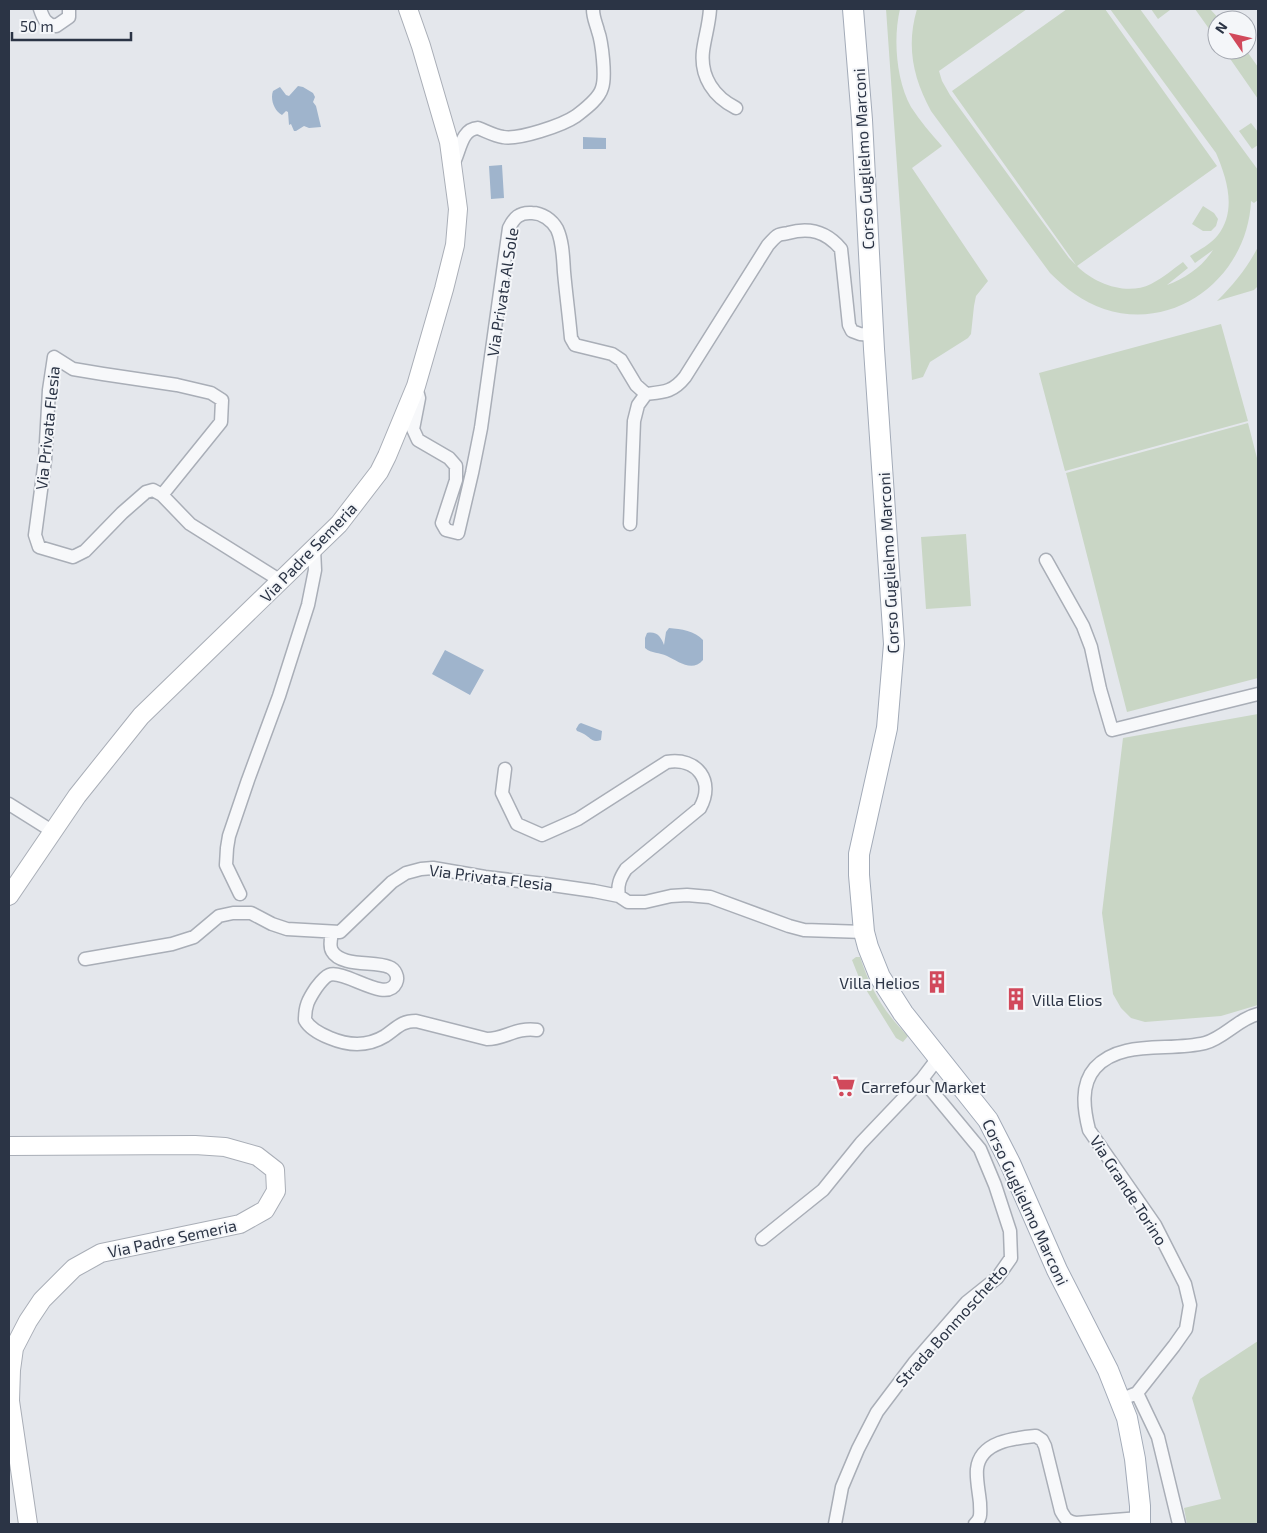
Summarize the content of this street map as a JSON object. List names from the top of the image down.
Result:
{
  "streets": {
    "main road": ["Corso Guglielmo Marconi", "Via Padre Semeria"],
    "street": [
      "Via Privata Al Sole",
      "Via Privata Flesia",
      "Via Grande Torino",
      "Strada Bonmoschetto"
    ]
  },
  "crossings": [
    ["Corso Guglielmo Marconi", "Via Privata Flesia"],
    ["Corso Guglielmo Marconi", "Via Grande Torino"],
    ["Via Privata Al Sole", "Via Padre Semeria"]
  ],
  "places": {
    "building": ["Villa Helios", "Villa Elios"],
    "supermarket": ["Carrefour Market"]
  },
  "scale_bar": "50 m",
  "north": "top left"
}
